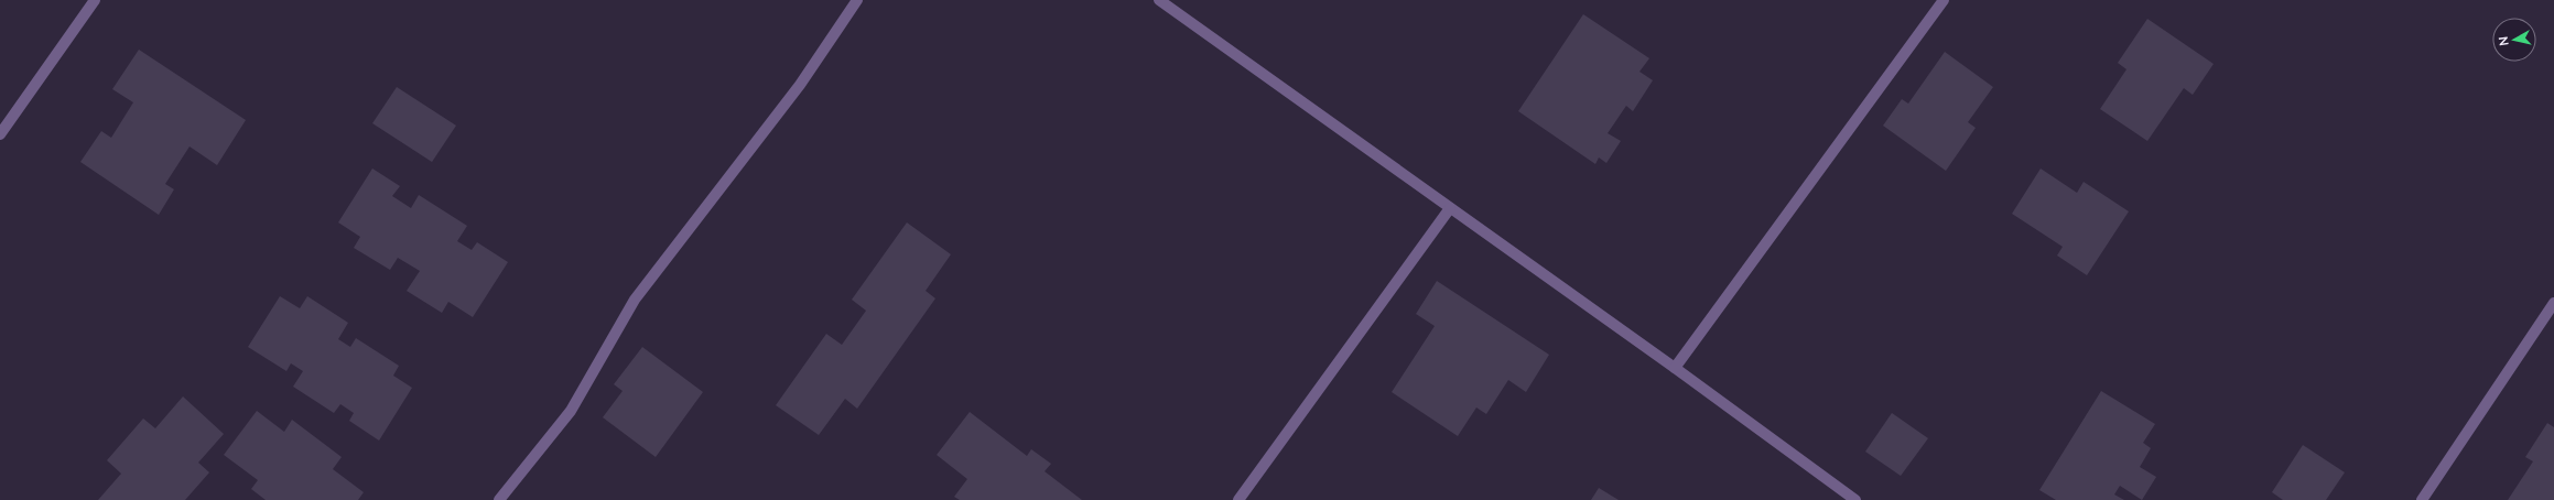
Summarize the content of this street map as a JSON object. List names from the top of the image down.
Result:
{
  "north": "left"
}
